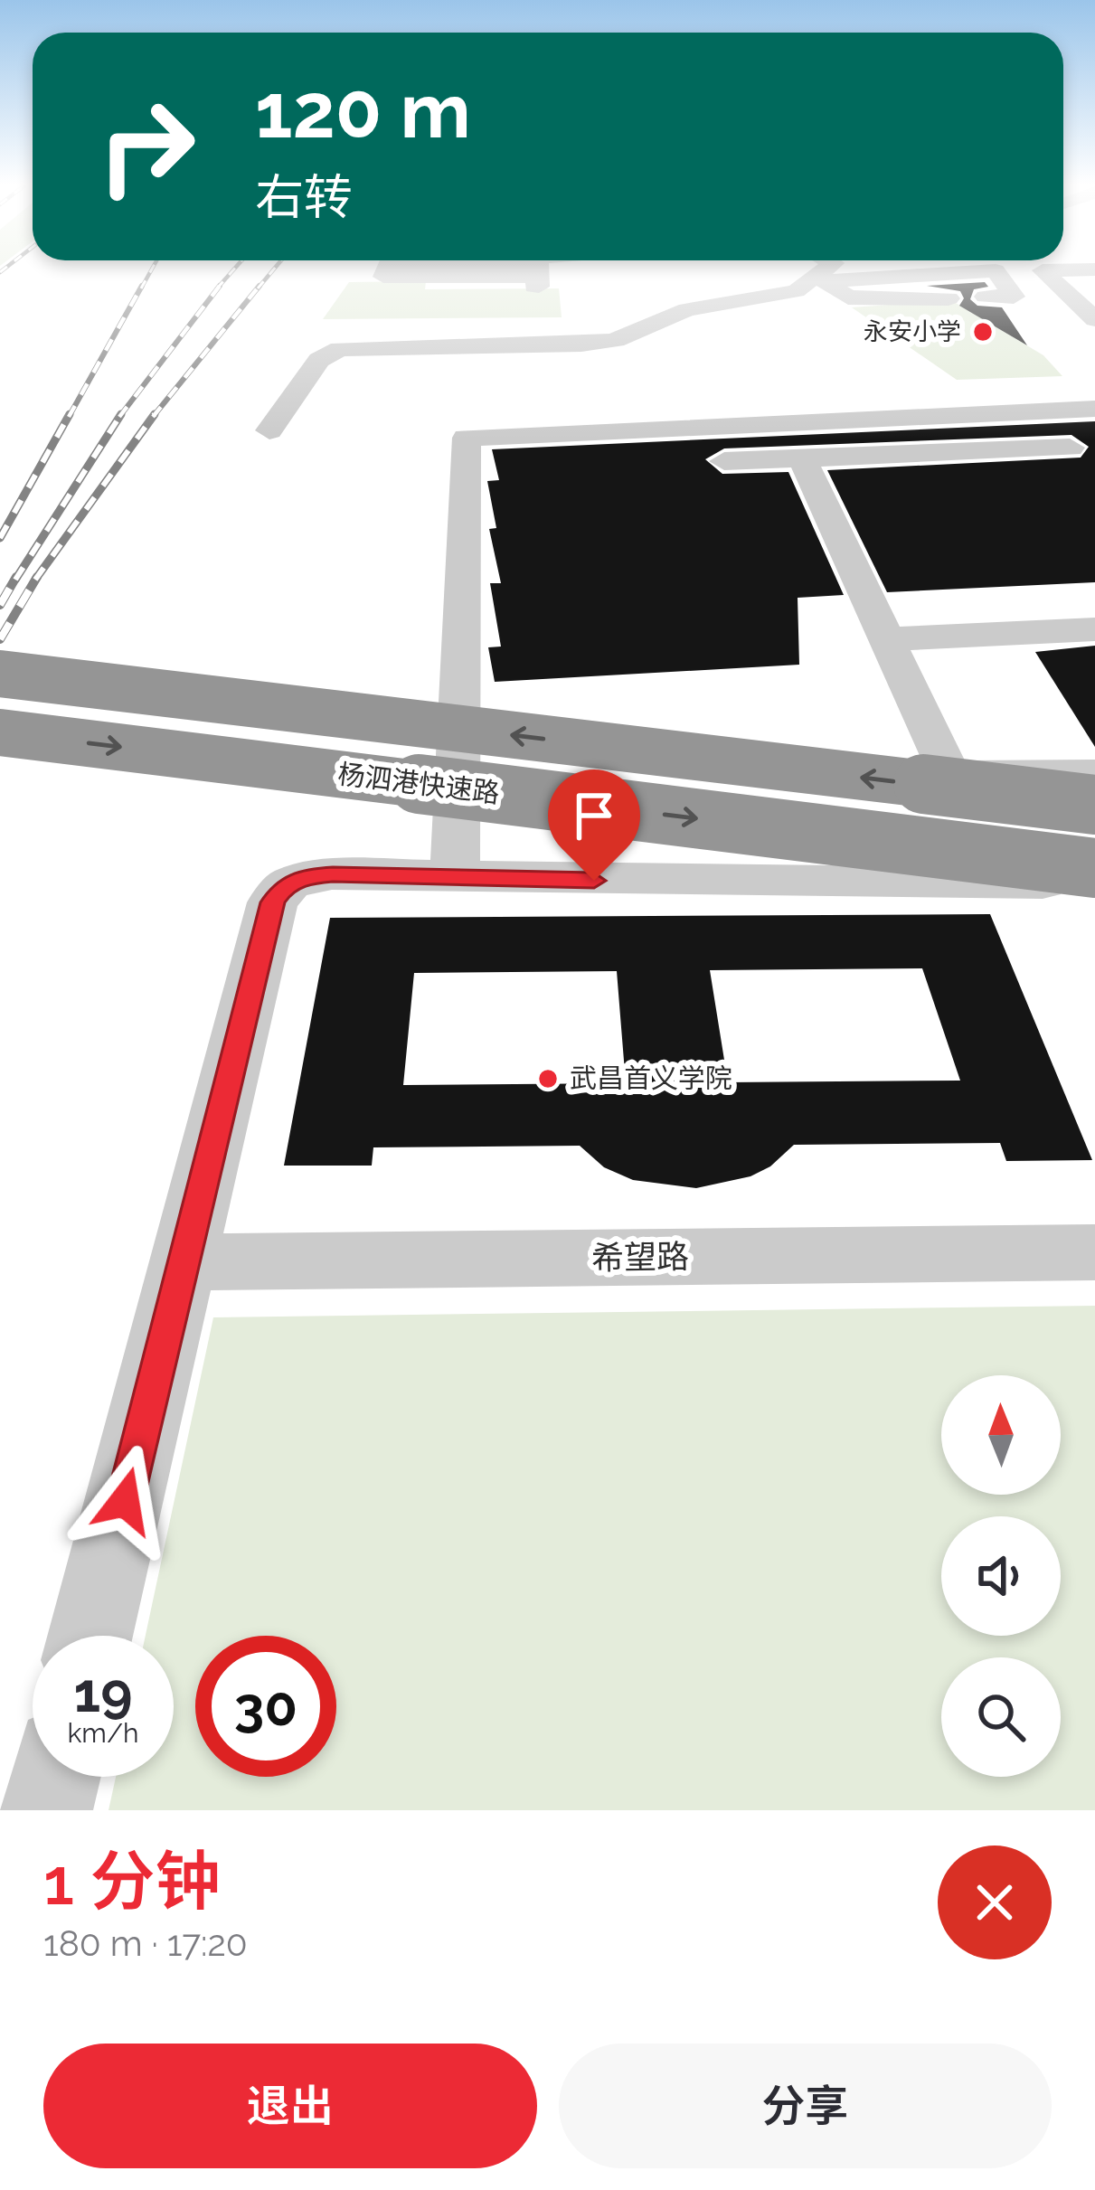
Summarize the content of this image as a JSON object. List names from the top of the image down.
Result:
{
  "streets": {
    "highway": ["杨泗港快速路"],
    "street": ["希望路"]
  },
  "places": ["永安小学", "武昌首义学院"],
  "north": "top",
  "page": {
    "turn": ["120 m", "右转"],
    "speed": "19 km/h",
    "limit": "30",
    "heading": ["1 分钟", "180 m · 17:20"],
    "buttons": ["退出", "分享"]
  }
}
